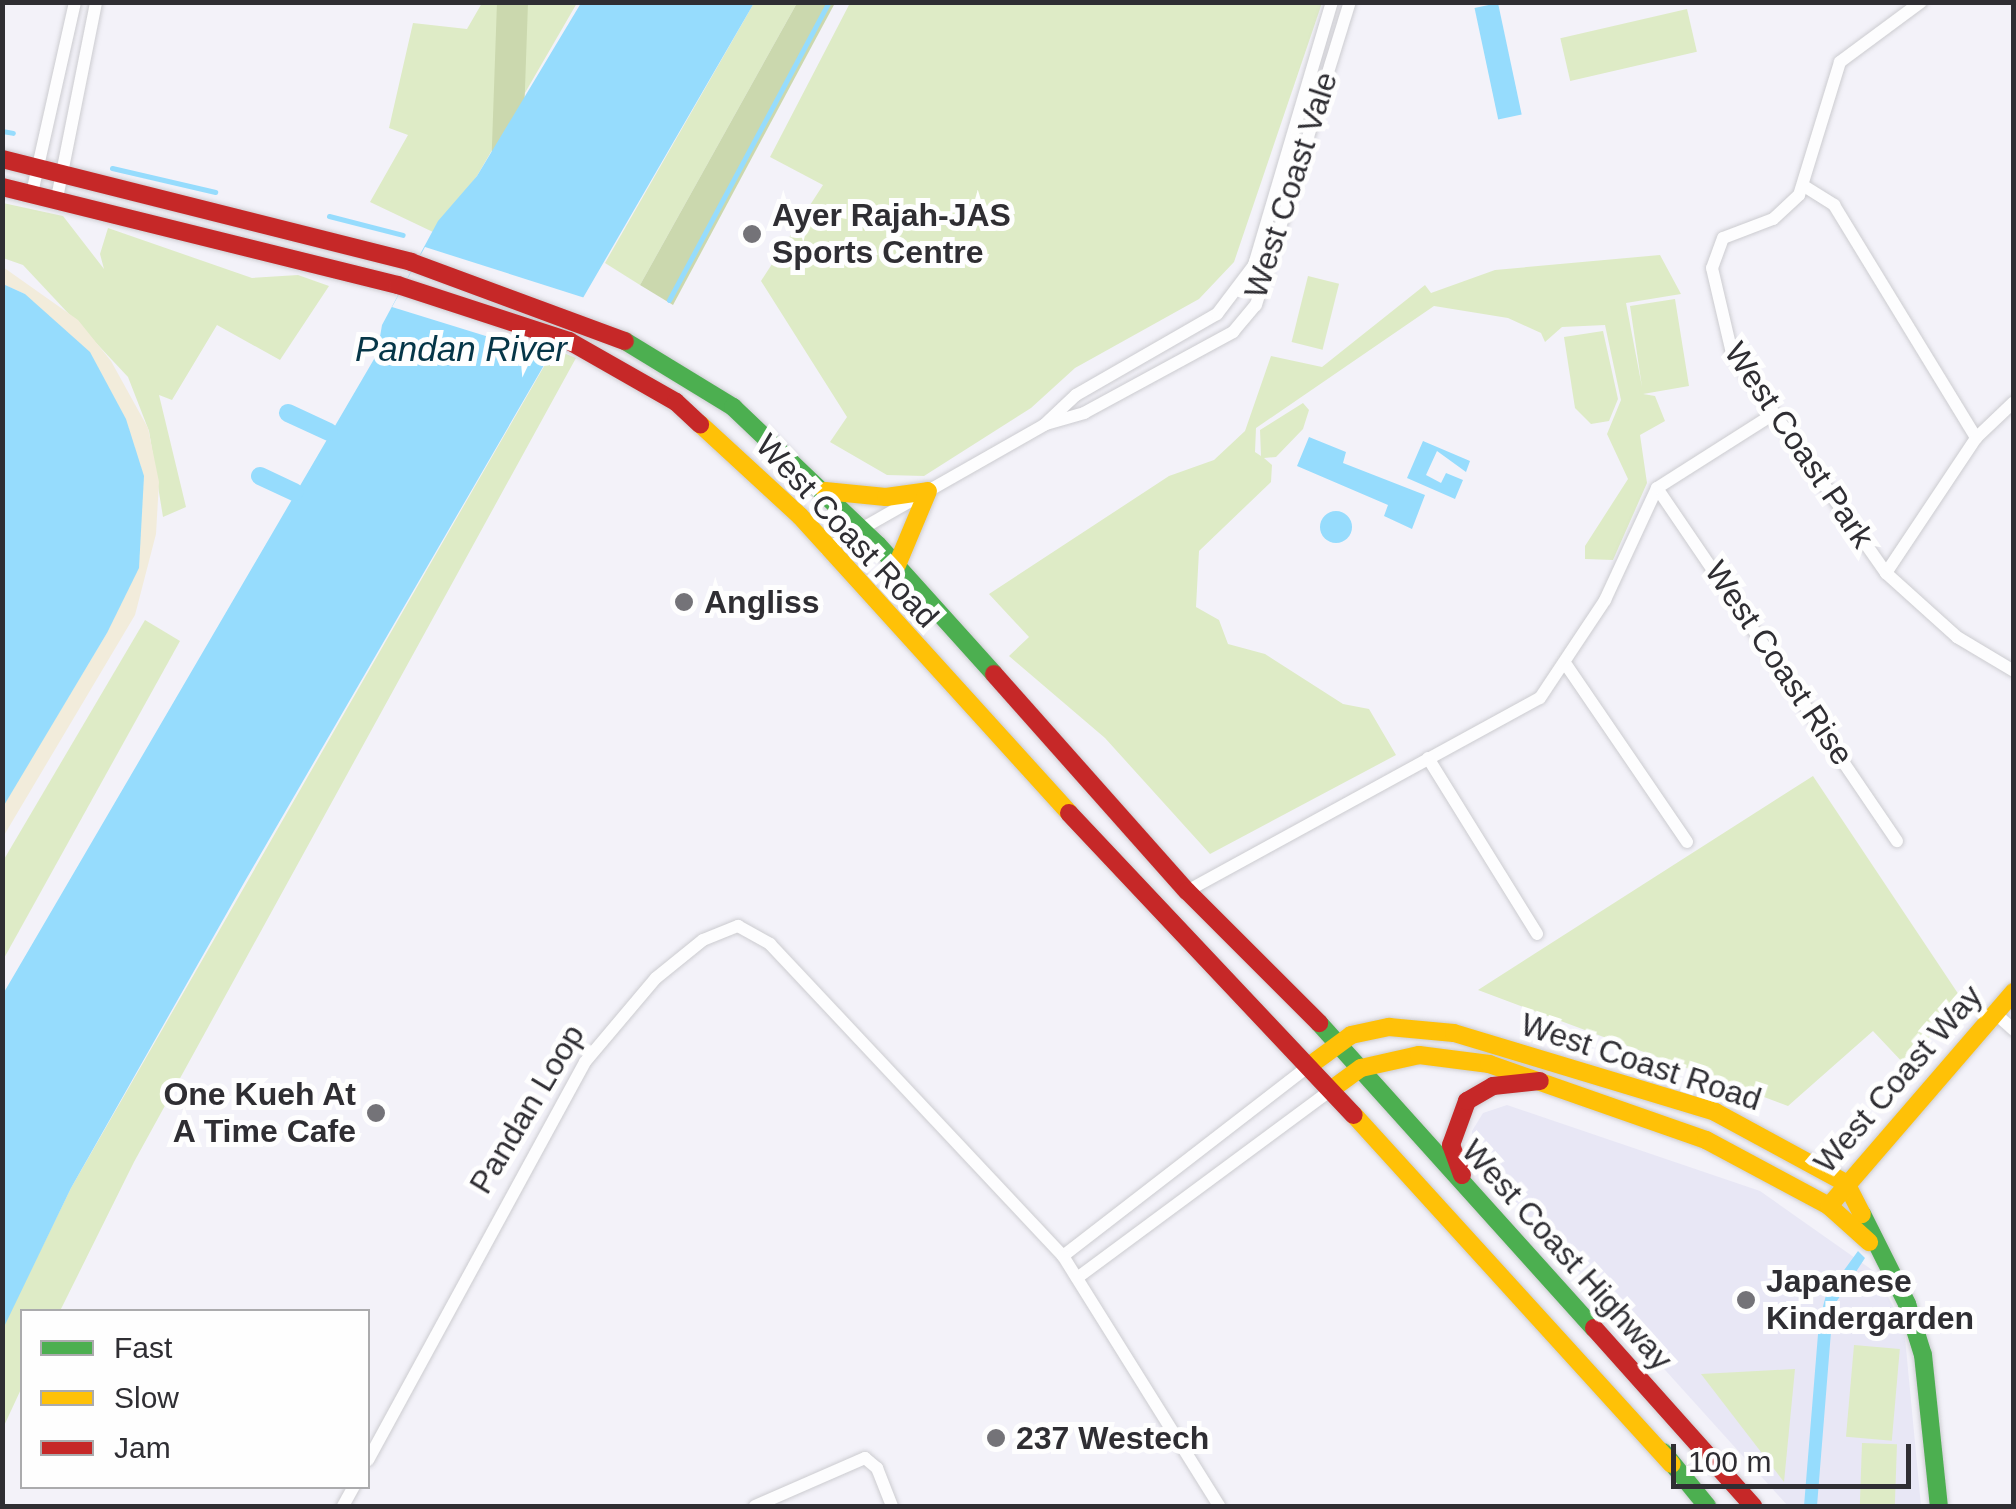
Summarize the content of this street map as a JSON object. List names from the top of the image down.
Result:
{
  "streets": {
    "main road": ["West Coast Road", "West Coast Way", "West Coast Highway"],
    "street": [
      "West Coast Vale",
      "West Coast Park",
      "West Coast Rise",
      "Pandan Loop"
    ]
  },
  "crossings": [
    ["West Coast Vale", "West Coast Road"],
    ["West Coast Road", "West Coast Way"],
    ["West Coast Road", "West Coast Highway"]
  ],
  "water": ["Pandan River"],
  "places": [
    "Ayer Rajah-JAS Sports Centre",
    "Angliss",
    "One Kueh At A Time Cafe",
    "Japanese Kindergarden",
    "237 Westech"
  ],
  "legend": ["Fast", "Slow", "Jam"],
  "scale_bar": "100 m"
}
